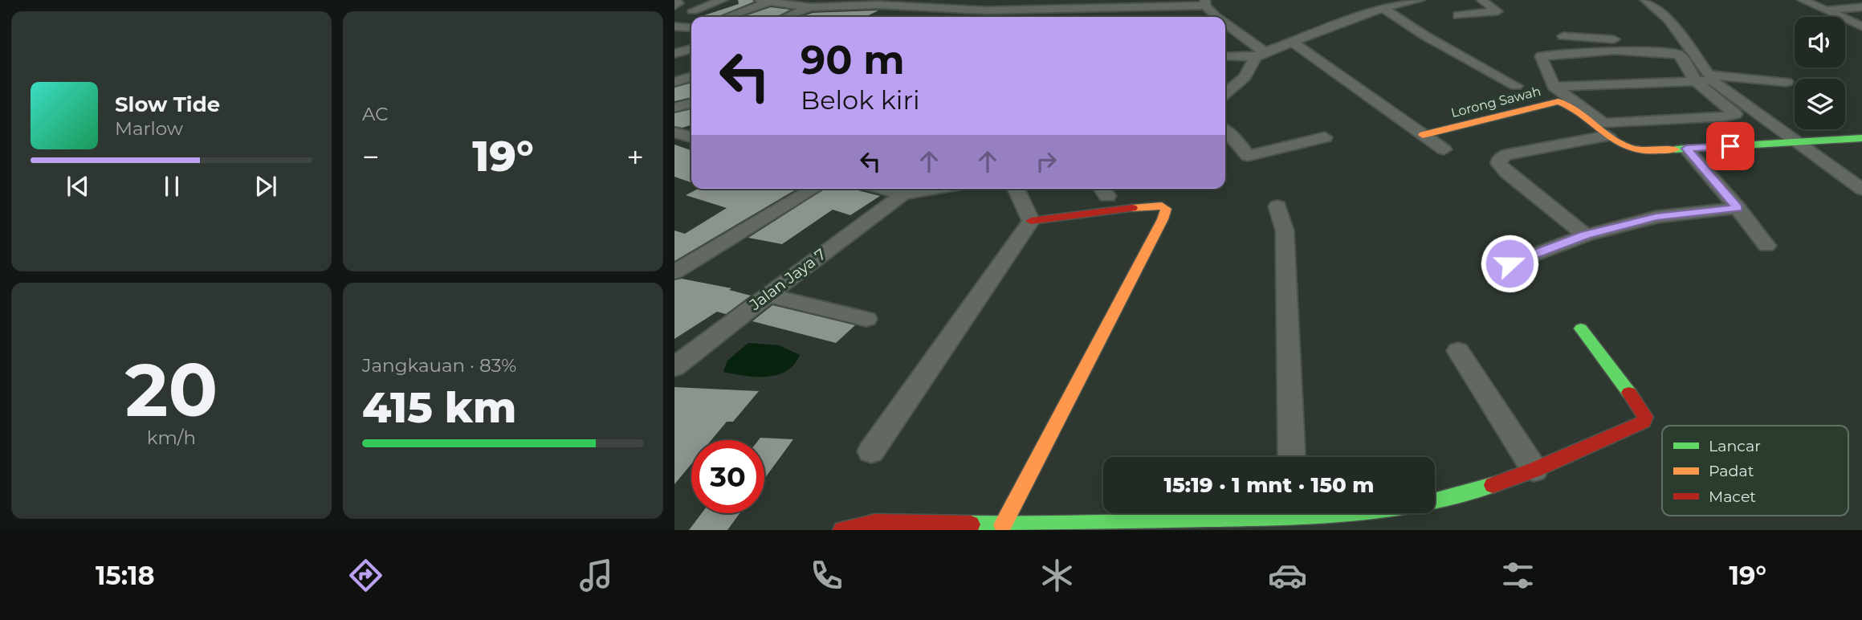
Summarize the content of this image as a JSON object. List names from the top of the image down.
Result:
{
  "streets": {
    "street": ["Lorong Sawah", "Jalan Jaya 7"]
  },
  "legend": ["Lancar", "Padat", "Macet"],
  "page": {
    "tile": [
      "AC",
      ["20", "km/h"],
      ["Jangkauan · 83%", "415 km"]
    ],
    "turn": ["90 m", "Belok kiri"],
    "song": ["Slow Tide", "Marlow"],
    "heat": ["−", "19°", "+"],
    "limit": "30",
    "trip": "15:19 · 1 mnt · 150 m",
    "tabs": ["15:18", "19°"]
  }
}
